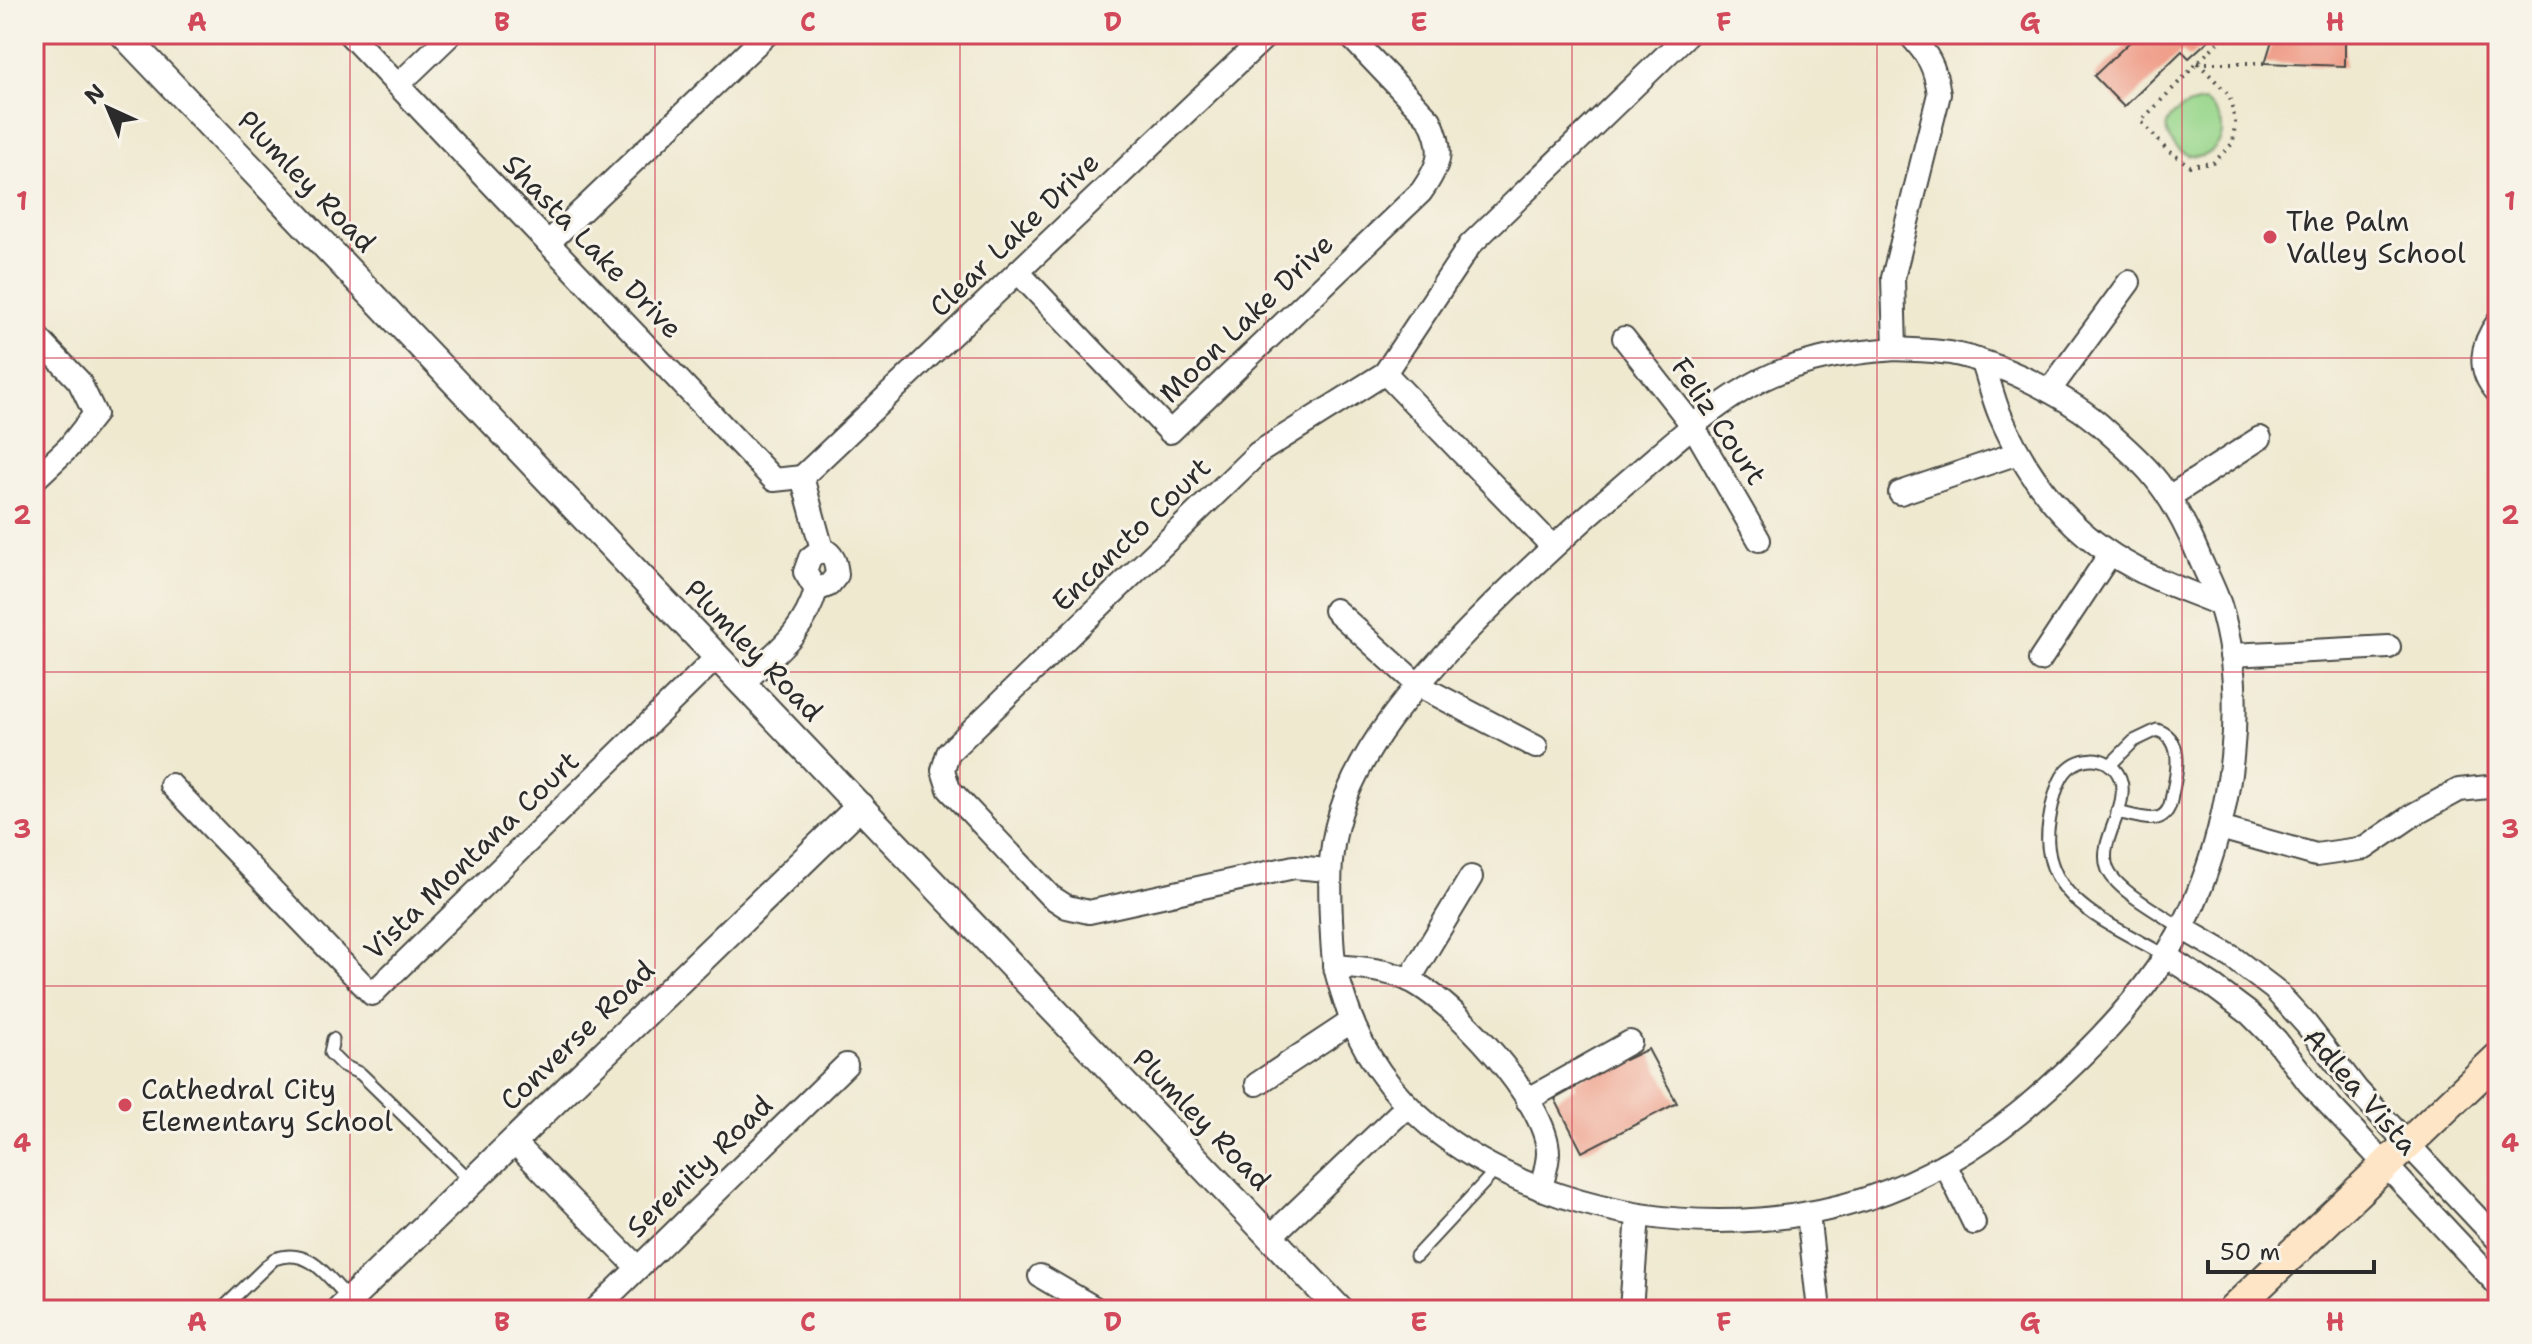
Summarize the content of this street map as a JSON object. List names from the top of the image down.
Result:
{
  "streets": {
    "street": [
      "Plumley Road",
      "Clear Lake Drive",
      "Shasta Lake Drive",
      "Moon Lake Drive",
      "Feliz Court",
      "Encancto Court",
      "Vista Montana Court",
      "Converse Road",
      "Adlea Vista",
      "Serenity Road"
    ]
  },
  "crossings": [
    ["Plumley Road", "Vista Montana Court"],
    ["Plumley Road", "Converse Road"],
    ["Clear Lake Drive", "Shasta Lake Drive"],
    ["Clear Lake Drive", "Moon Lake Drive"]
  ],
  "places": ["The Palm Valley School", "Cathedral City Elementary School"],
  "scale_bar": "50 m",
  "north": "top left",
  "grid": {
    "columns": [
      "A",
      "B",
      "C",
      "D",
      "E",
      "F",
      "G",
      "H"
    ],
    "rows": [
      "1",
      "2",
      "3",
      "4"
    ]
  }
}
